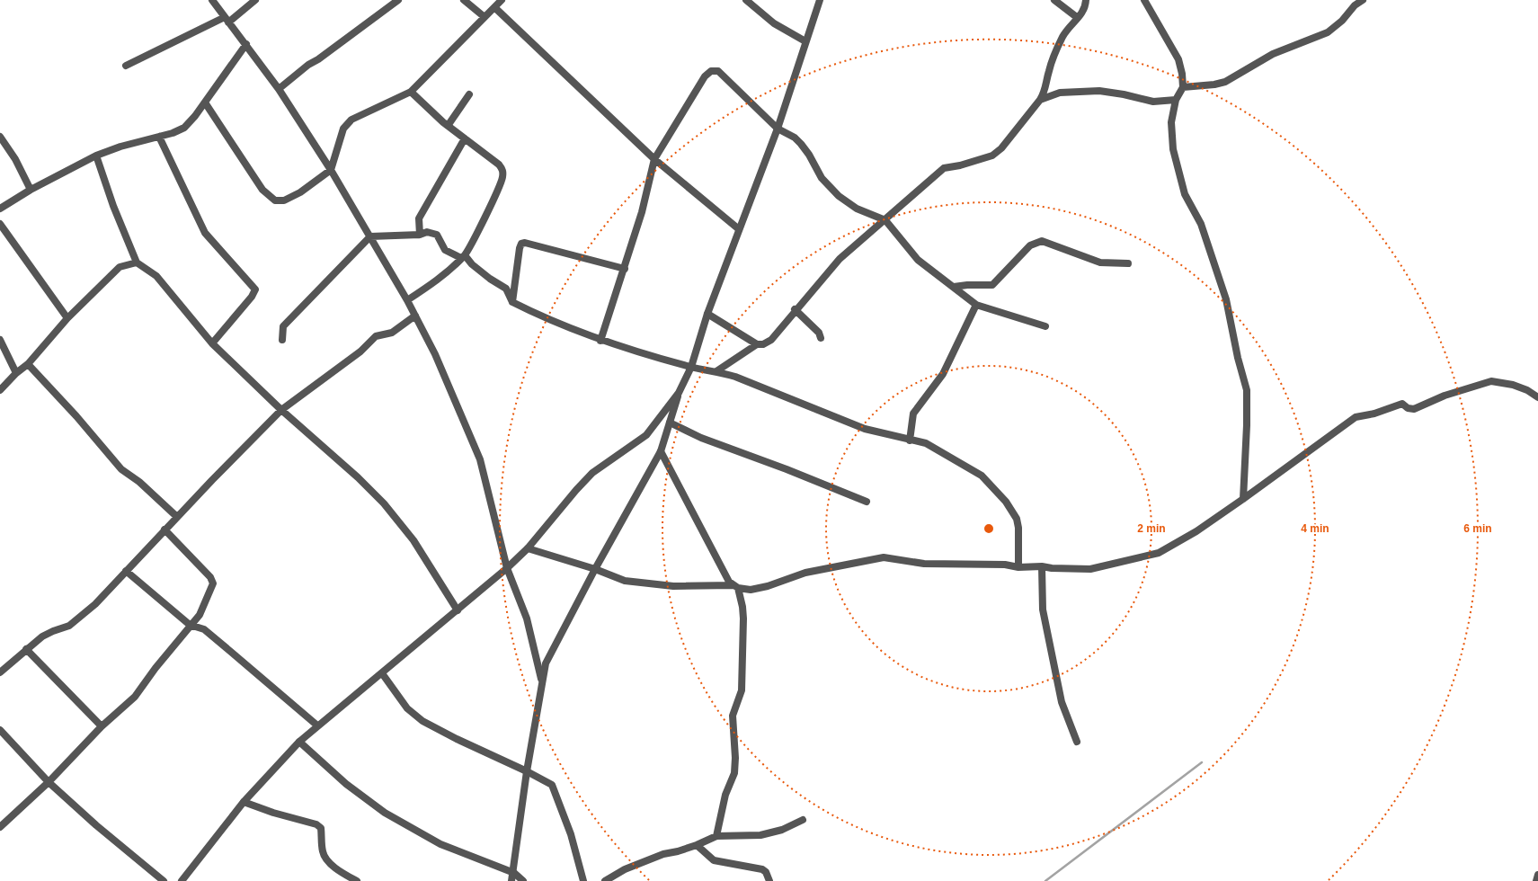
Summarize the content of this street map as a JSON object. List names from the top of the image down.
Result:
{
  "rings": ["2 min", "4 min", "6 min"]
}
